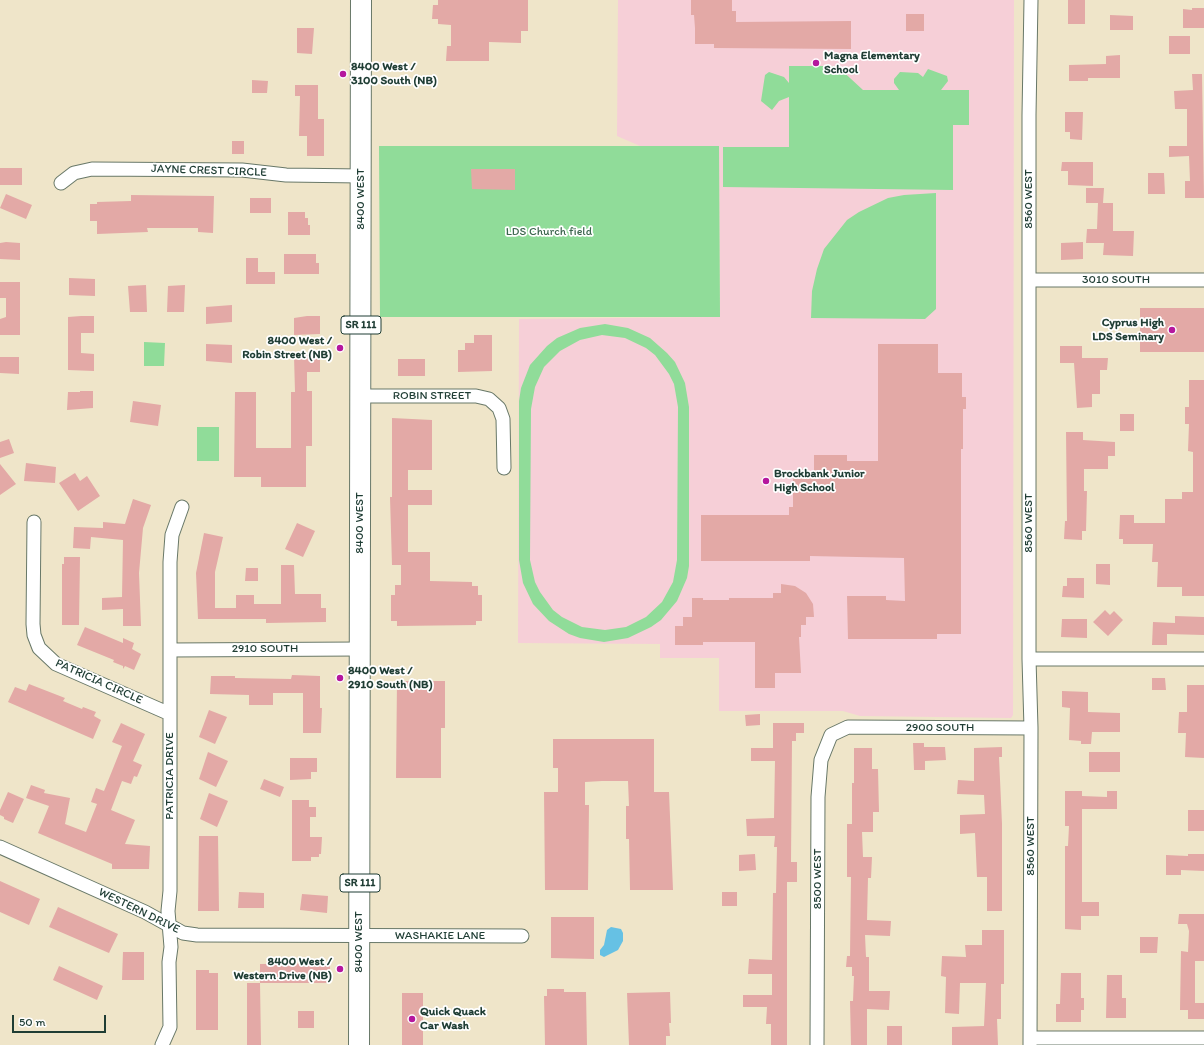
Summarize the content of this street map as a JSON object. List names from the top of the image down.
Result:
{
  "streets": {
    "main road": ["8400 WEST", "SR 111"],
    "street": [
      "JAYNE CREST CIRCLE",
      "8560 WEST",
      "3010 SOUTH",
      "ROBIN STREET",
      "2910 SOUTH",
      "PATRICIA CIRCLE",
      "2900 SOUTH",
      "PATRICIA DRIVE",
      "8500 WEST",
      "WESTERN DRIVE",
      "WASHAKIE LANE"
    ]
  },
  "crossings": [
    ["JAYNE CREST CIRCLE", "8400 WEST"],
    ["8400 WEST", "ROBIN STREET"],
    ["8400 WEST", "2910 SOUTH"],
    ["8400 WEST", "WESTERN DRIVE"],
    ["8400 WEST", "WASHAKIE LANE"],
    ["8560 WEST", "3010 SOUTH"],
    ["8560 WEST", "2900 SOUTH"],
    ["2910 SOUTH", "PATRICIA DRIVE"],
    ["PATRICIA CIRCLE", "PATRICIA DRIVE"],
    ["2900 SOUTH", "8500 WEST"],
    ["PATRICIA DRIVE", "WESTERN DRIVE"],
    ["WESTERN DRIVE", "WASHAKIE LANE"]
  ],
  "parks": ["LDS Church field"],
  "places": [
    "Magna Elementary School",
    "8400 West / 3100 South (NB)",
    "Cyprus High LDS Seminary",
    "8400 West / Robin Street (NB)",
    "Brockbank Junior High School",
    "8400 West / 2910 South (NB)",
    "8400 West / Western Drive (NB)",
    "Quick Quack Car Wash"
  ],
  "scale_bar": "50 m"
}
